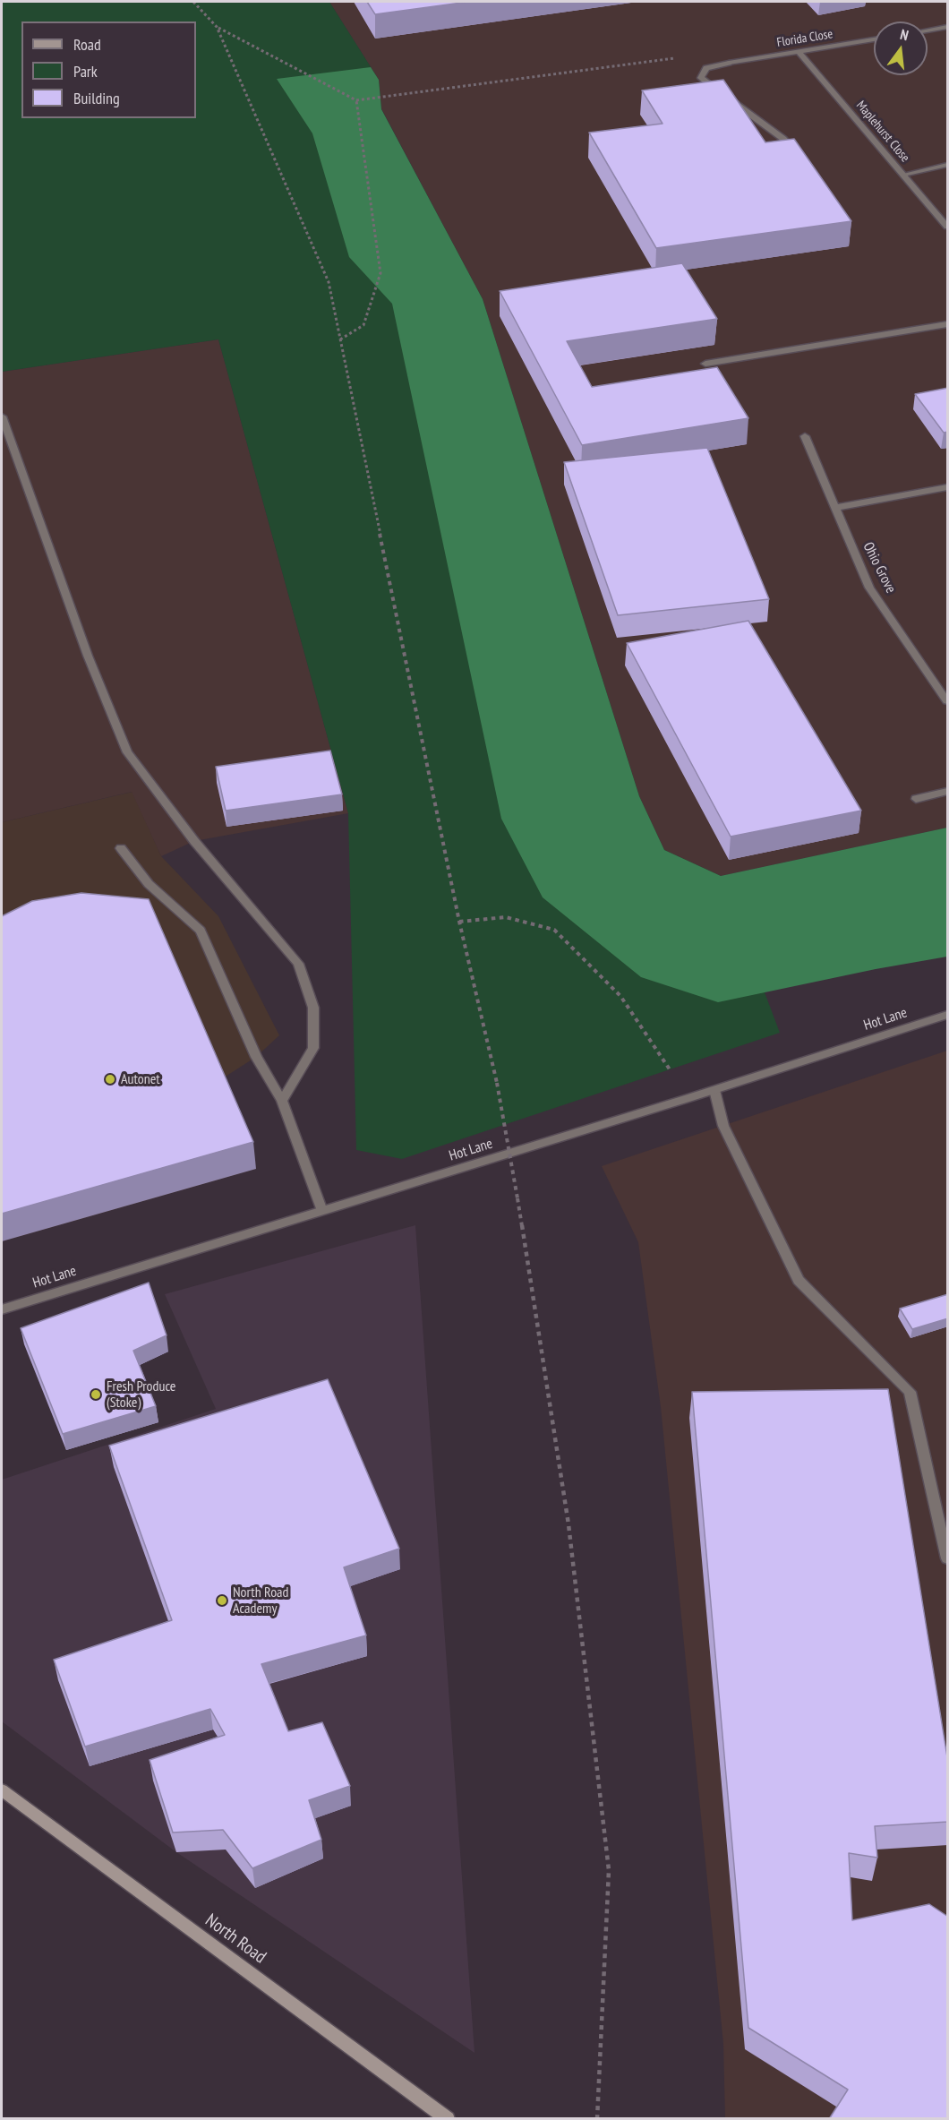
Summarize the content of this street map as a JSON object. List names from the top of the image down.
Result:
{
  "streets": {
    "main road": ["North Road"],
    "street": [
      "Florida Close",
      "Maplehurst Close",
      "Ohio Grove",
      "Hot Lane"
    ]
  },
  "crossings": [
    ["Florida Close", "Maplehurst Close"]
  ],
  "places": ["Autonet", "Fresh Produce (Stoke)", "North Road Academy"],
  "legend": ["Road", "Park", "Building"],
  "north": "top"
}
